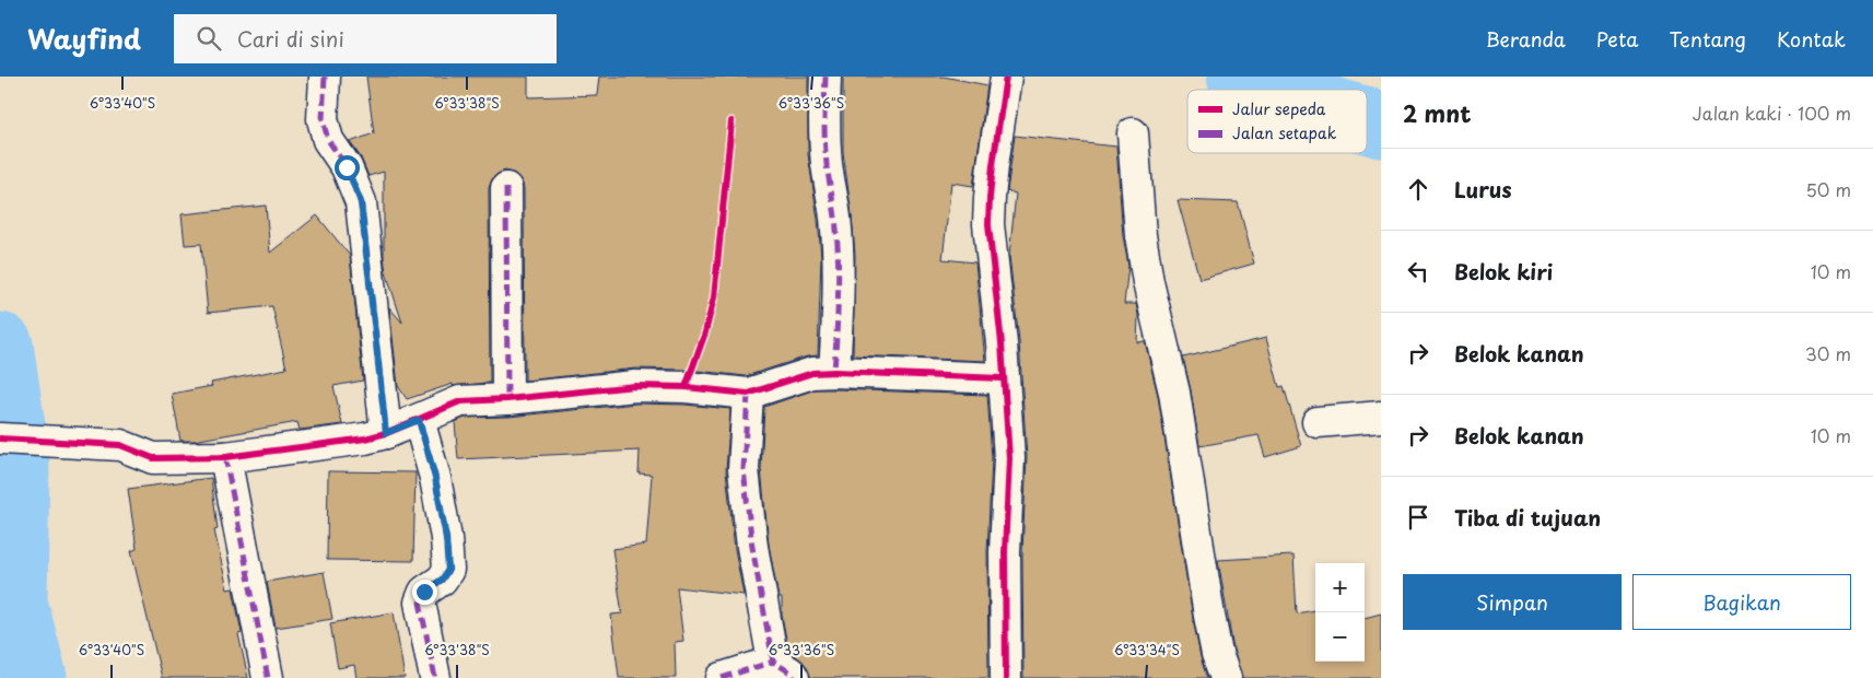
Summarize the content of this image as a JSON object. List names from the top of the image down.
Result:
{
  "legend": ["Jalur sepeda", "Jalan setapak"],
  "page": {
    "header": "Wayfind",
    "search": "Cari di sini",
    "nav": [
      "Beranda",
      "Peta",
      "Tentang",
      "Kontak"
    ],
    "heading": ["2 mnt", "Jalan kaki · 100 m"],
    "list": [
      ["Lurus", "50 m"],
      ["Belok kiri", "10 m"],
      ["Belok kanan", "30 m"],
      ["Belok kanan", "10 m"],
      "Tiba di tujuan"
    ],
    "buttons": ["Simpan", "Bagikan"],
    "map_buttons": ["+", "−"]
  },
  "coordinates": [
    "6°33'40\"S",
    "6°33'38\"S",
    "6°33'36\"S",
    "6°33'34\"S"
  ]
}
